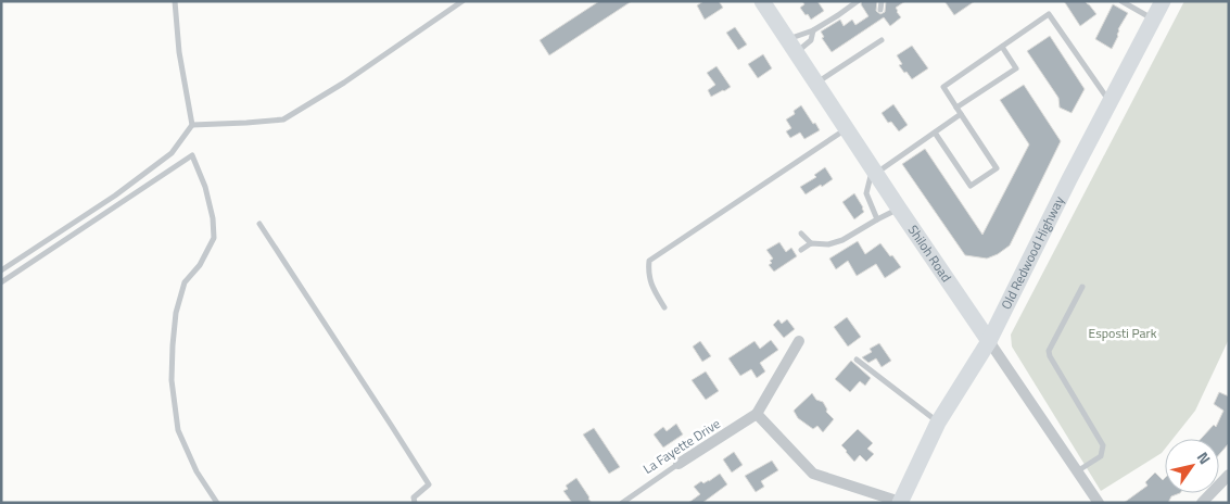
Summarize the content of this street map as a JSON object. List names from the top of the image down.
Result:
{
  "streets": {
    "main road": ["Shiloh Road", "Old Redwood Highway"],
    "street": ["La Fayette Drive"]
  },
  "crossings": [
    ["Shiloh Road", "Old Redwood Highway"]
  ],
  "parks": ["Esposti Park"],
  "north": "top right"
}
